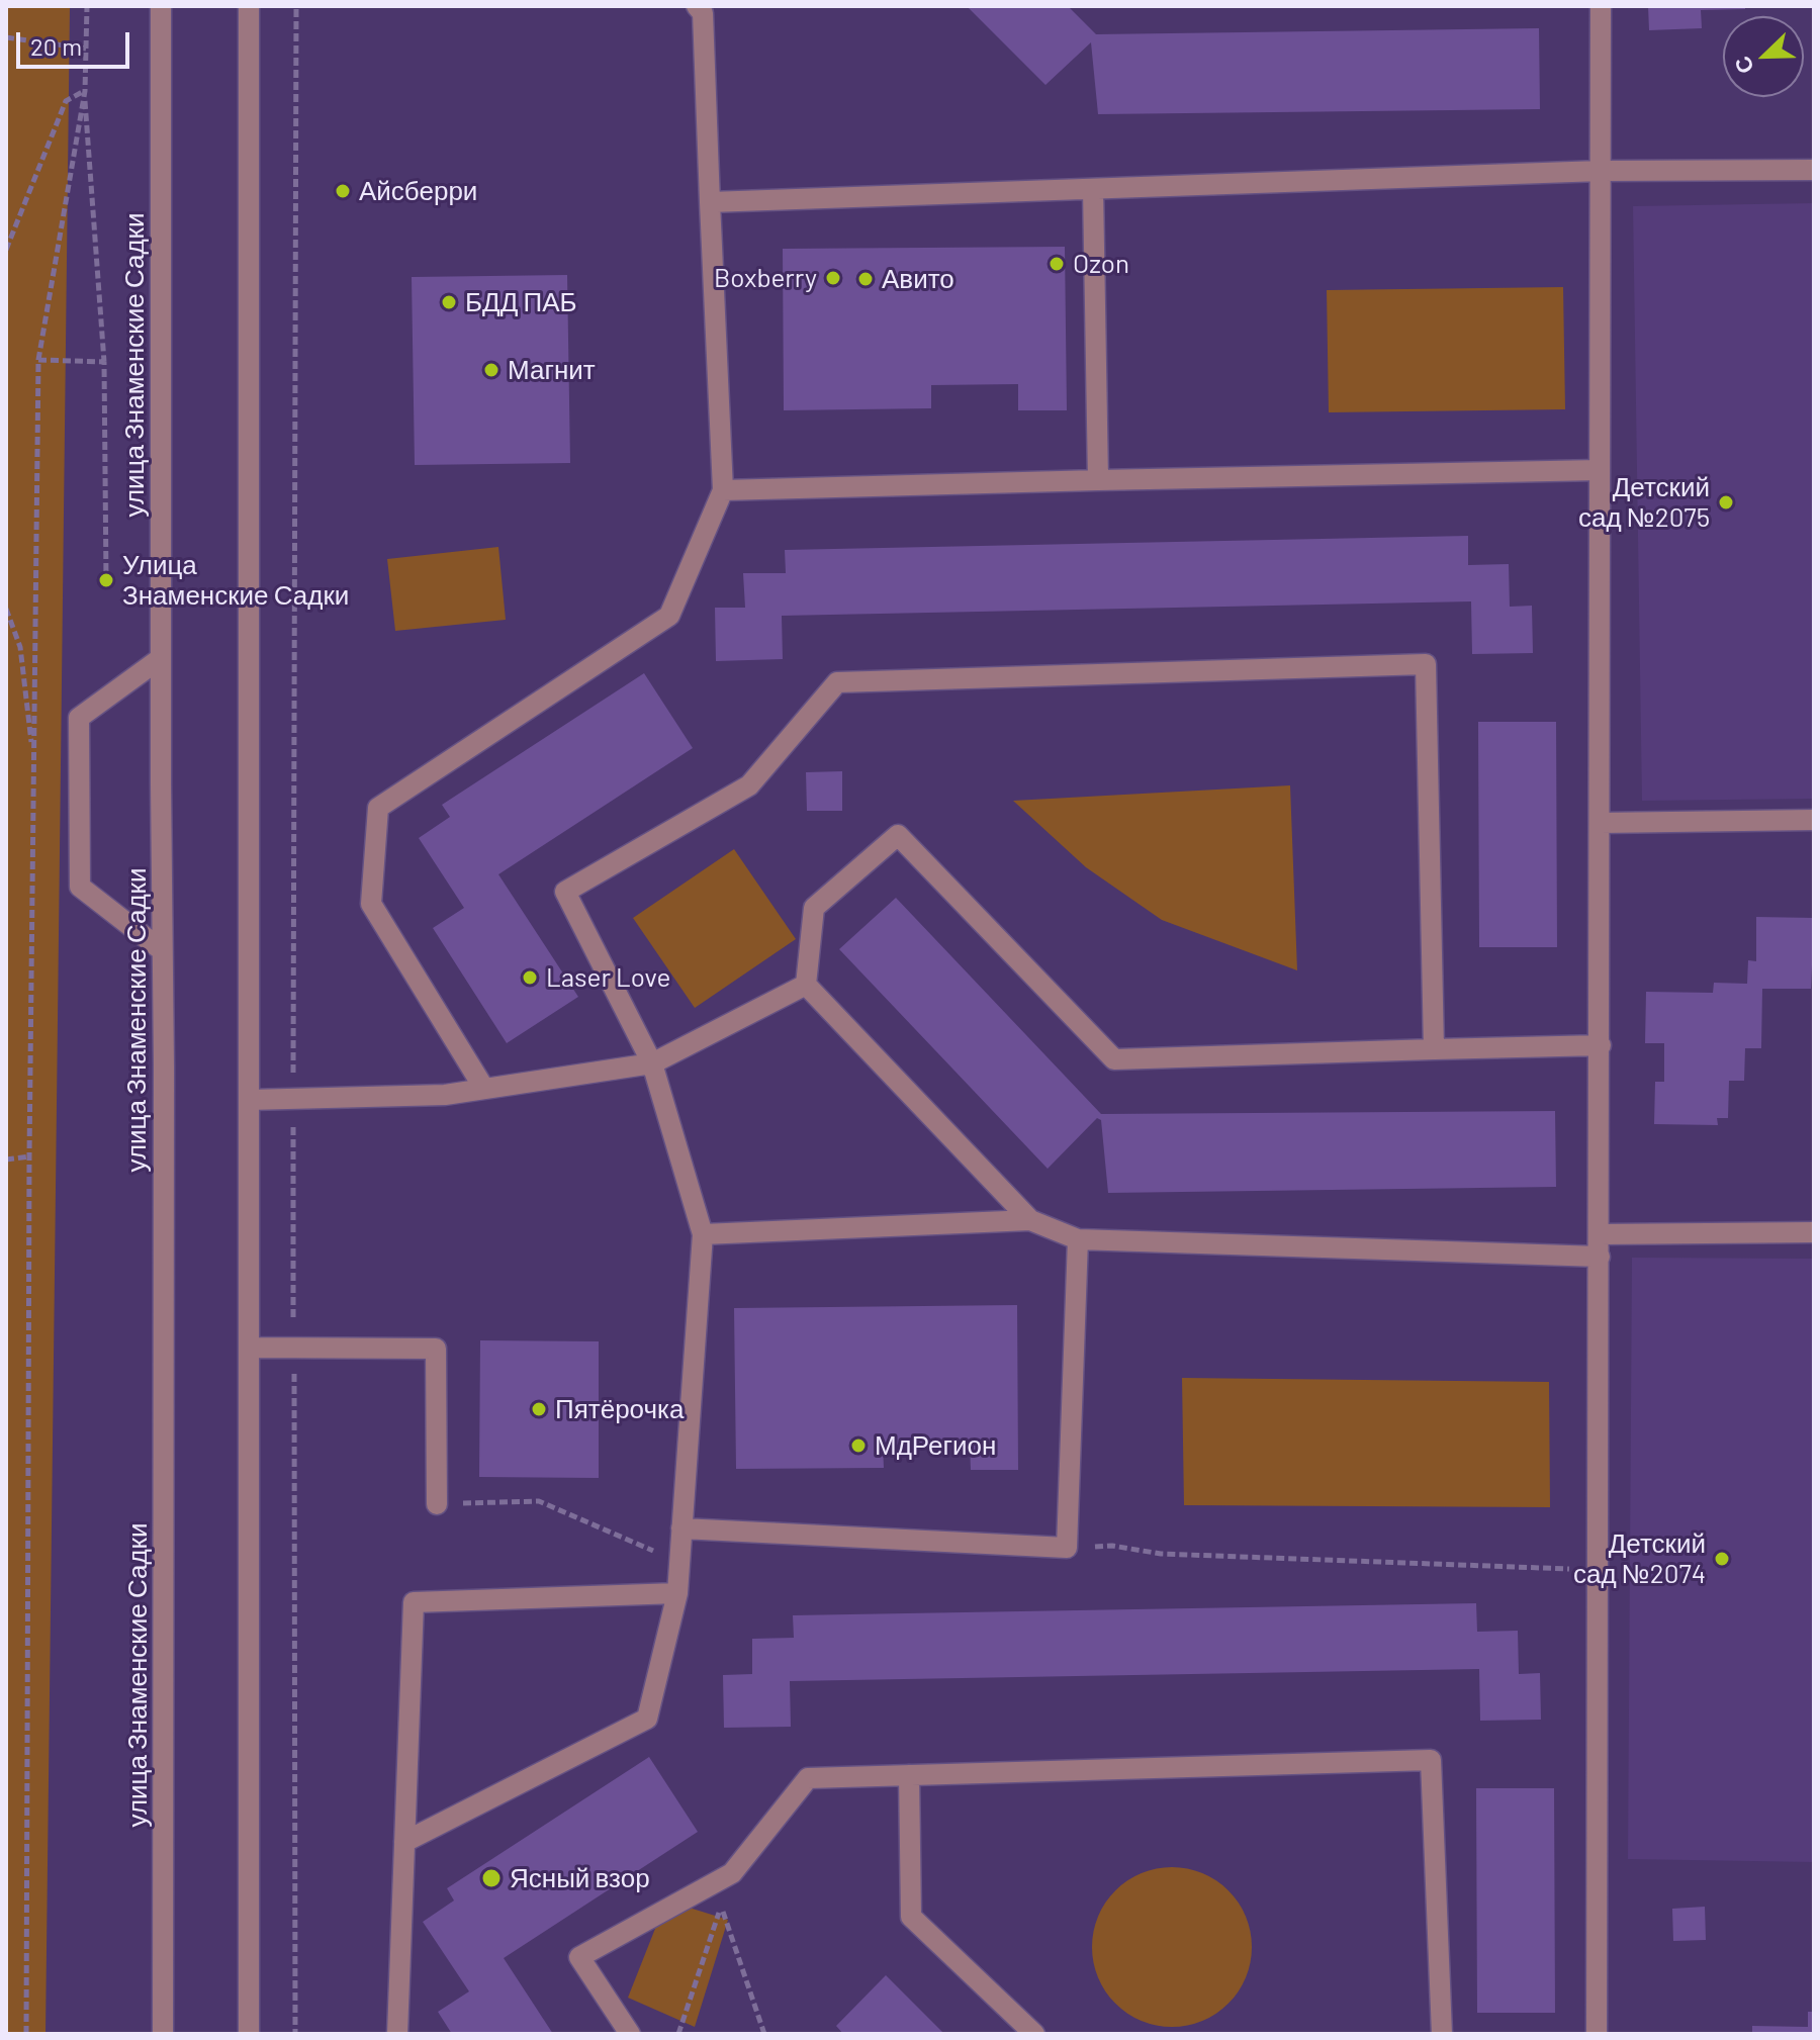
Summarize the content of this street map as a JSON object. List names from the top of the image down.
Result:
{
  "streets": {
    "street": ["улица Знаменские Садки"]
  },
  "places": [
    "Айсберри",
    "Ozon",
    "Boxberry",
    "Авито",
    "БДД ПАБ",
    "Магнит",
    "Детский сад №2075",
    "Улица Знаменские Садки",
    "Laser Love",
    "Пятёрочка",
    "МдРегион",
    "Детский сад №2074",
    "Ясный взор"
  ],
  "scale_bar": "20 m",
  "north": "bottom left"
}
